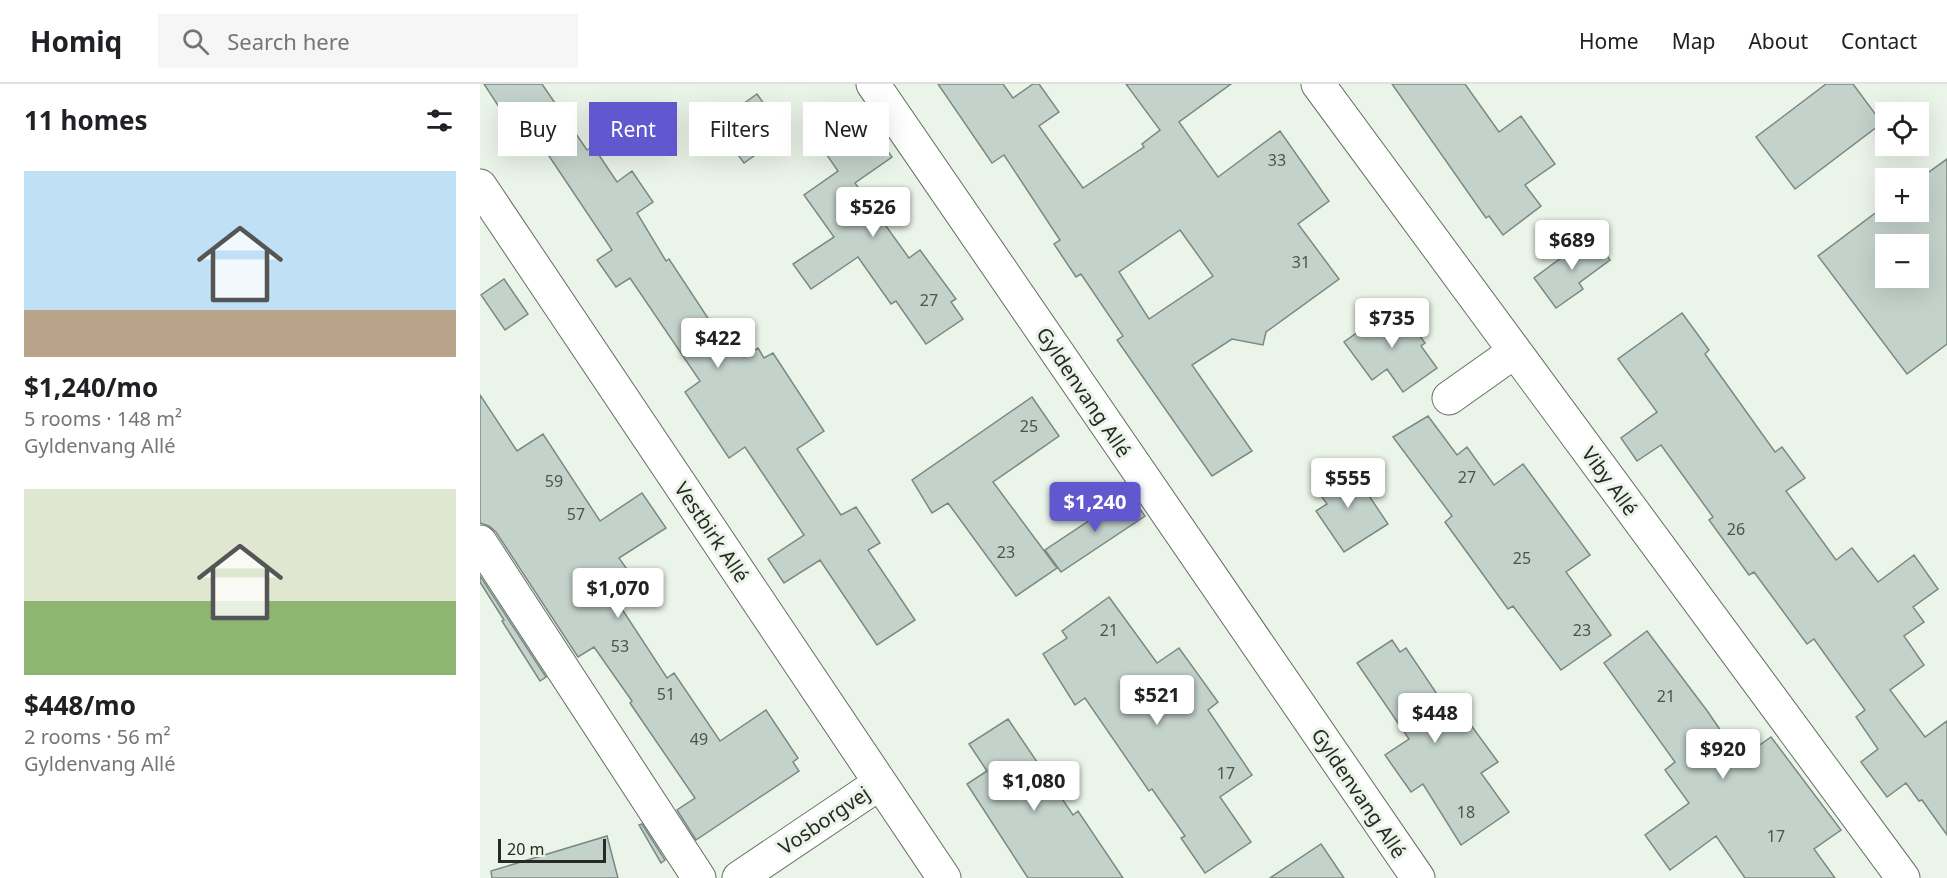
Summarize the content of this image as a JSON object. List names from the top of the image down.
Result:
{
  "streets": {
    "street": [
      "Gyldenvang Allé",
      "Viby Allé",
      "Vestbirk Allé",
      "Vosborgvej"
    ]
  },
  "crossings": [
    ["Vestbirk Allé", "Vosborgvej"]
  ],
  "house_numbers": [
    "33",
    "31",
    "27",
    "25",
    "27",
    "59",
    "57",
    "26",
    "23",
    "25",
    "21",
    "23",
    "53",
    "51",
    "21",
    "49",
    "17",
    "18",
    "17"
  ],
  "scale_bar": "20 m",
  "page": {
    "header": "Homiq",
    "search": "Search here",
    "nav": [
      "Home",
      "Map",
      "About",
      "Contact"
    ],
    "heading": "11 homes",
    "map_buttons": ["+", "−"],
    "chip": [
      "Buy",
      "Rent",
      "Filters",
      "New"
    ],
    "list": [
      {
        "name": "$1,240/mo",
        "note": "5 rooms · 148 m² · Gyldenvang Allé"
      },
      {
        "name": "$448/mo",
        "note": "2 rooms · 56 m² · Gyldenvang Allé"
      }
    ],
    "price": [
      "$526",
      "$689",
      "$735",
      "$422",
      "$555",
      "$1,240",
      "$1,070",
      "$521",
      "$448",
      "$920",
      "$1,080"
    ],
    "scale": "20 m"
  }
}
